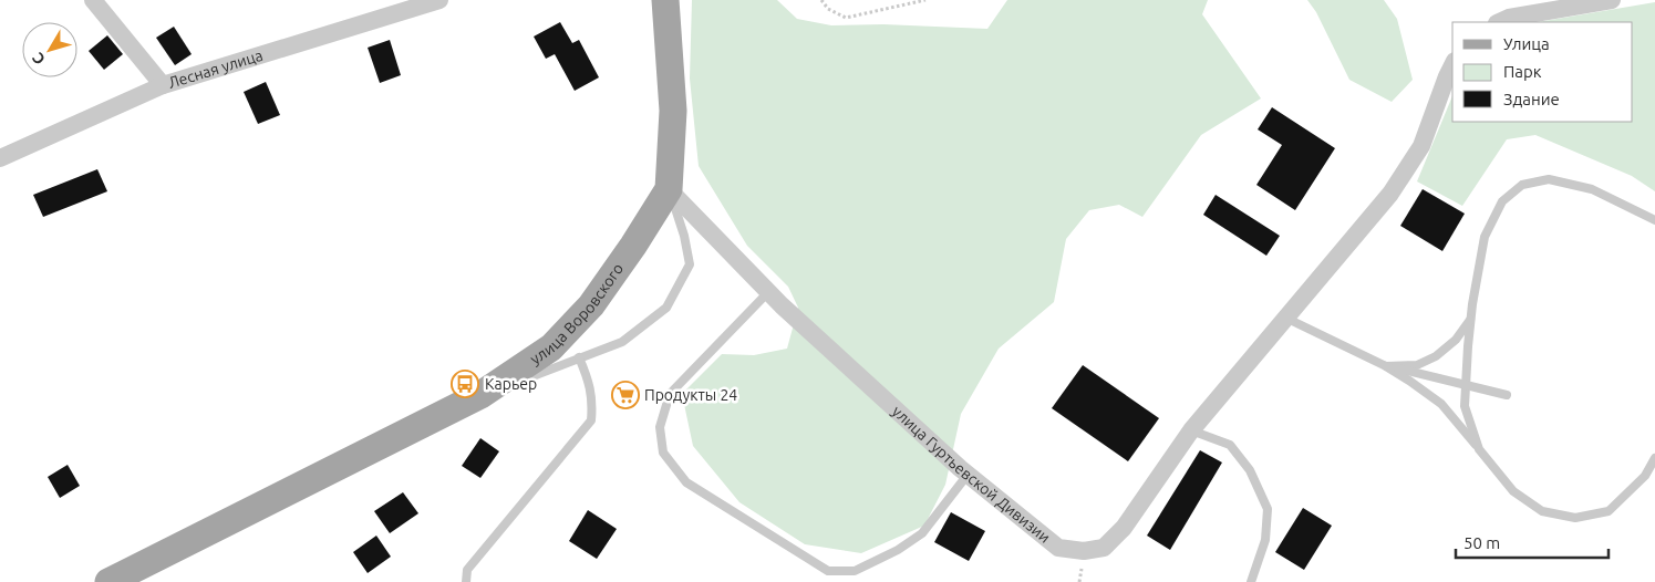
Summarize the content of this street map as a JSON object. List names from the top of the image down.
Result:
{
  "streets": {
    "main road": ["улица Воровского"],
    "street": ["Лесная улица", "улица Гуртьевской Дивизии"]
  },
  "crossings": [
    ["улица Воровского", "улица Гуртьевской Дивизии"]
  ],
  "places": {
    "bus stop": ["Карьер"],
    "supermarket": ["Продукты 24"]
  },
  "legend": ["Улица", "Парк", "Здание"],
  "scale_bar": "50 m",
  "north": "bottom left"
}
